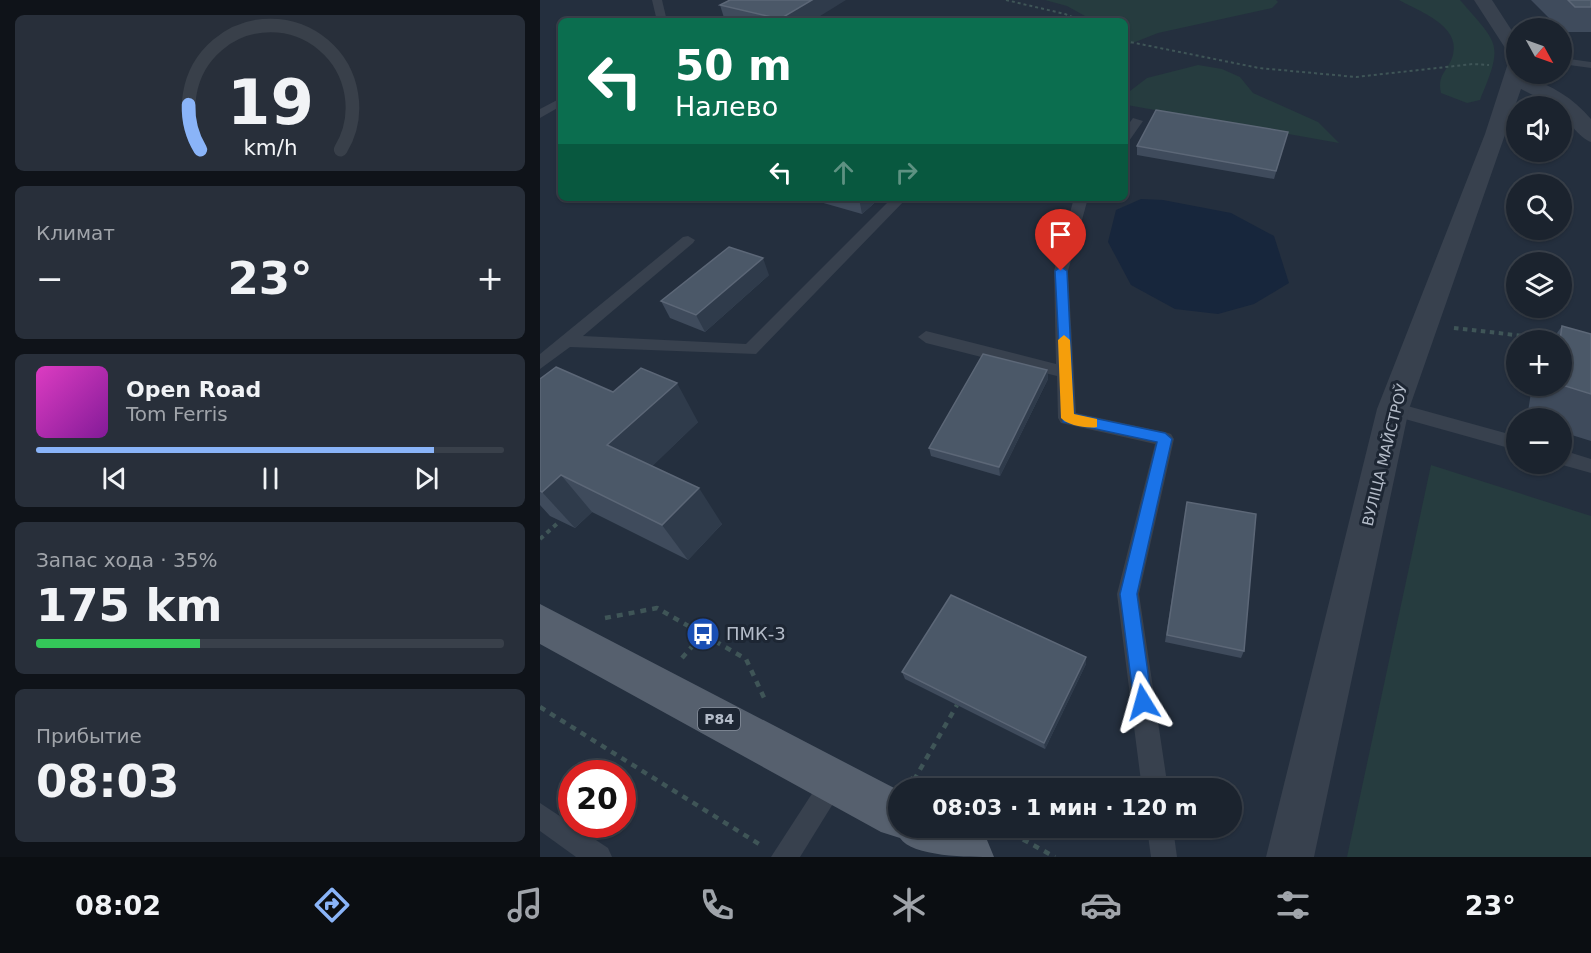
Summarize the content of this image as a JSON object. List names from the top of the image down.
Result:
{
  "streets": {
    "main road": ["Р84"],
    "street": ["ВУЛІЦА МАЙСТРОЎ"]
  },
  "places": {
    "bus stop": ["ПМК-3"]
  },
  "north": "bottom right",
  "page": {
    "map_buttons": ["+", "−"],
    "turn": ["50 m", "Налево"],
    "tile": [
      "Климат",
      ["Запас хода · 35%", "175 km"],
      ["Прибытие", "08:03"]
    ],
    "heat": ["−", "23°", "+"],
    "song": ["Open Road", "Tom Ferris"],
    "limit": "20",
    "trip": "08:03 · 1 мин · 120 m",
    "tabs": ["08:02", "23°"],
    "gauge": ["19", "km/h"]
  }
}
